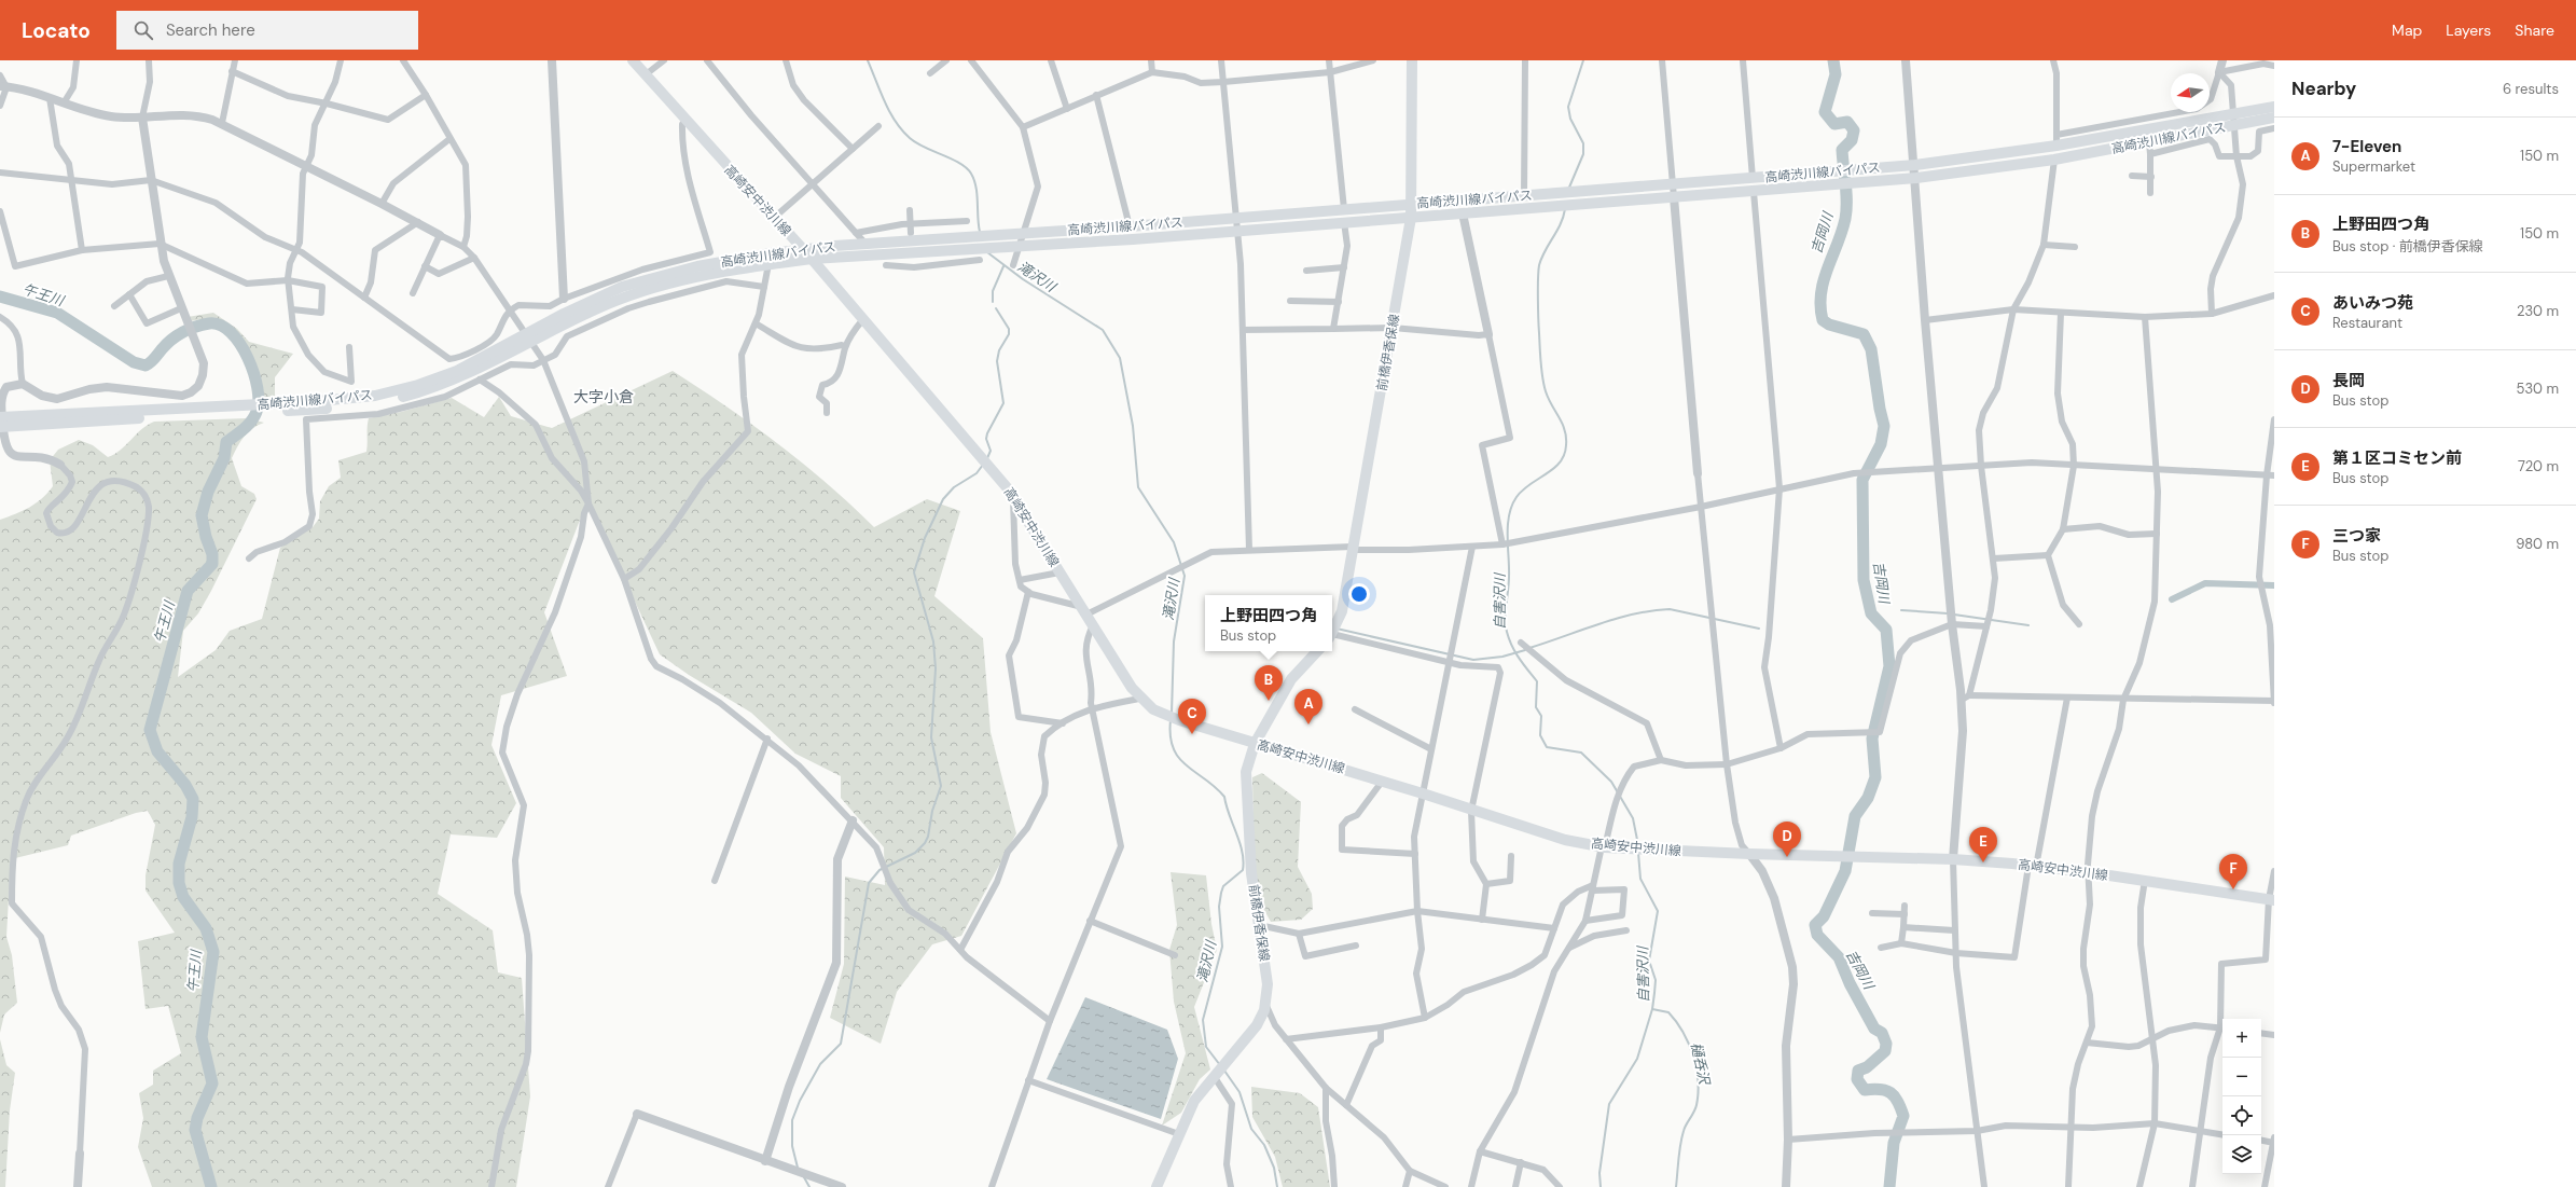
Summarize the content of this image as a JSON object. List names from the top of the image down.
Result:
{
  "streets": {
    "main road": ["高崎渋川線バイパス", "高崎安中渋川線", "前橋伊香保線"]
  },
  "crossings": [
    ["高崎渋川線バイパス", "高崎安中渋川線"],
    ["高崎渋川線バイパス", "前橋伊香保線"],
    ["高崎安中渋川線", "前橋伊香保線"]
  ],
  "districts": ["大字小倉"],
  "water": [
    "吉岡川",
    "滝沢川",
    "午王川",
    "自害沢川",
    "樋呑沢"
  ],
  "north": "left",
  "page": {
    "header": "Locato",
    "search": "Search here",
    "nav": ["Map", "Layers", "Share"],
    "heading": ["Nearby", "6 results"],
    "list": [
      {
        "mark": "A",
        "name": "7-Eleven",
        "note": "Supermarket",
        "value": "150 m"
      },
      {
        "mark": "B",
        "name": "上野田四つ角",
        "note": "Bus stop · 前橋伊香保線",
        "value": "150 m"
      },
      {
        "mark": "C",
        "name": "あいみつ苑",
        "note": "Restaurant",
        "value": "230 m"
      },
      {
        "mark": "D",
        "name": "長岡",
        "note": "Bus stop",
        "value": "530 m"
      },
      {
        "mark": "E",
        "name": "第１区コミセン前",
        "note": "Bus stop",
        "value": "720 m"
      },
      {
        "mark": "F",
        "name": "三つ家",
        "note": "Bus stop",
        "value": "980 m"
      }
    ],
    "popup": ["上野田四つ角", "Bus stop"],
    "pins": [
      "B",
      "A",
      "C",
      "D",
      "E",
      "F"
    ],
    "map_buttons": ["+", "−"]
  }
}
